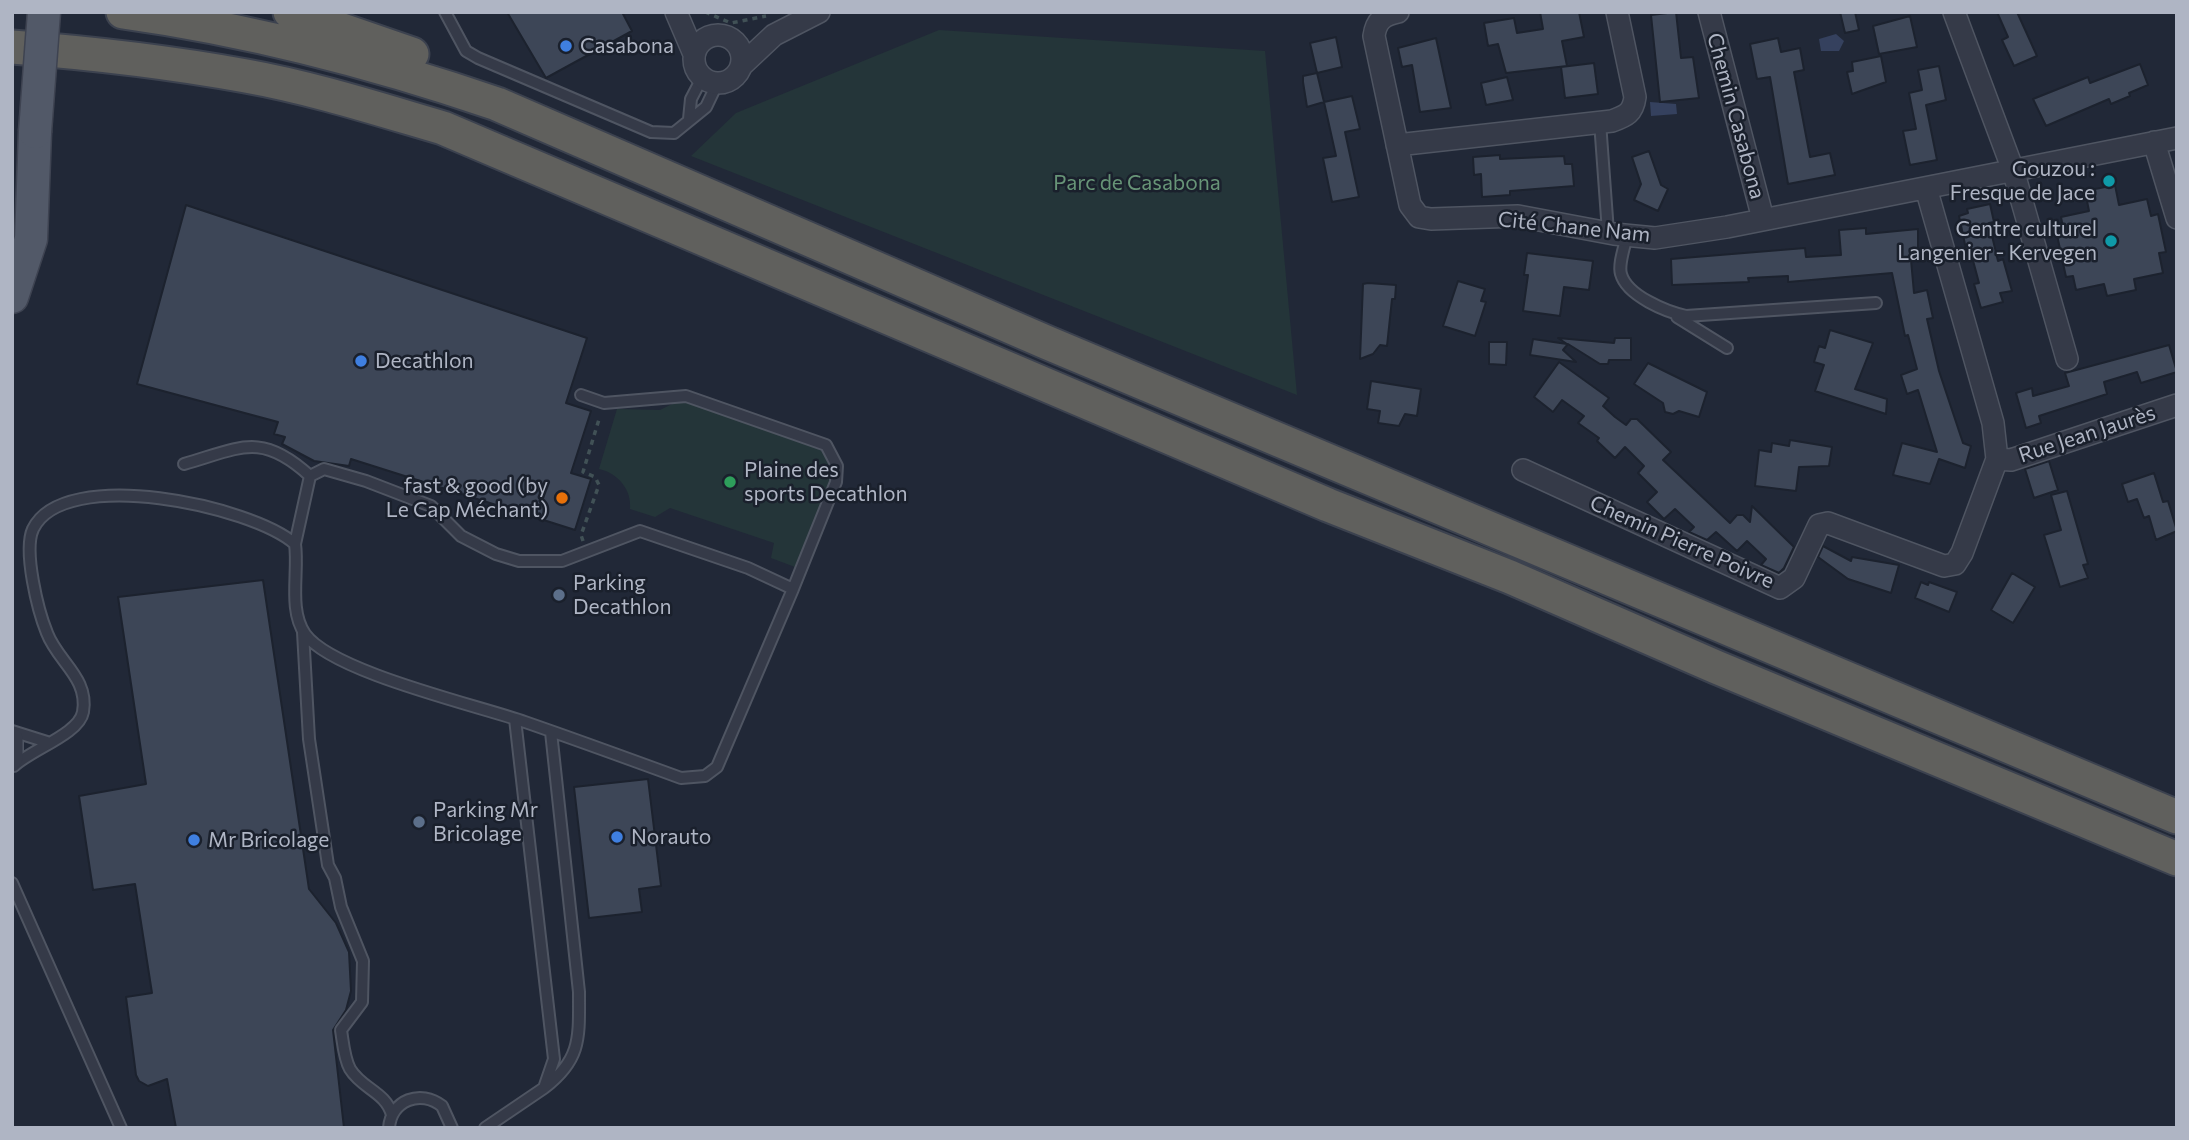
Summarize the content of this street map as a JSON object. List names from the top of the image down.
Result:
{
  "streets": {
    "street": [
      "Chemin Casabona",
      "Cité Chane Nam",
      "Rue Jean Jaurès",
      "Chemin Pierre Poivre"
    ]
  },
  "crossings": [
    ["Chemin Casabona", "Cité Chane Nam"],
    ["Cité Chane Nam", "Chemin Pierre Poivre"],
    ["Rue Jean Jaurès", "Chemin Pierre Poivre"]
  ],
  "parks": ["Parc de Casabona"],
  "places": [
    "Casabona",
    "Gouzou : Fresque de Jace",
    "Centre culturel Langenier - Kervegen",
    "Decathlon",
    "Plaine des sports Decathlon",
    "fast & good (by Le Cap Méchant)",
    "Parking Decathlon",
    "Parking Mr Bricolage",
    "Norauto",
    "Mr Bricolage"
  ]
}
